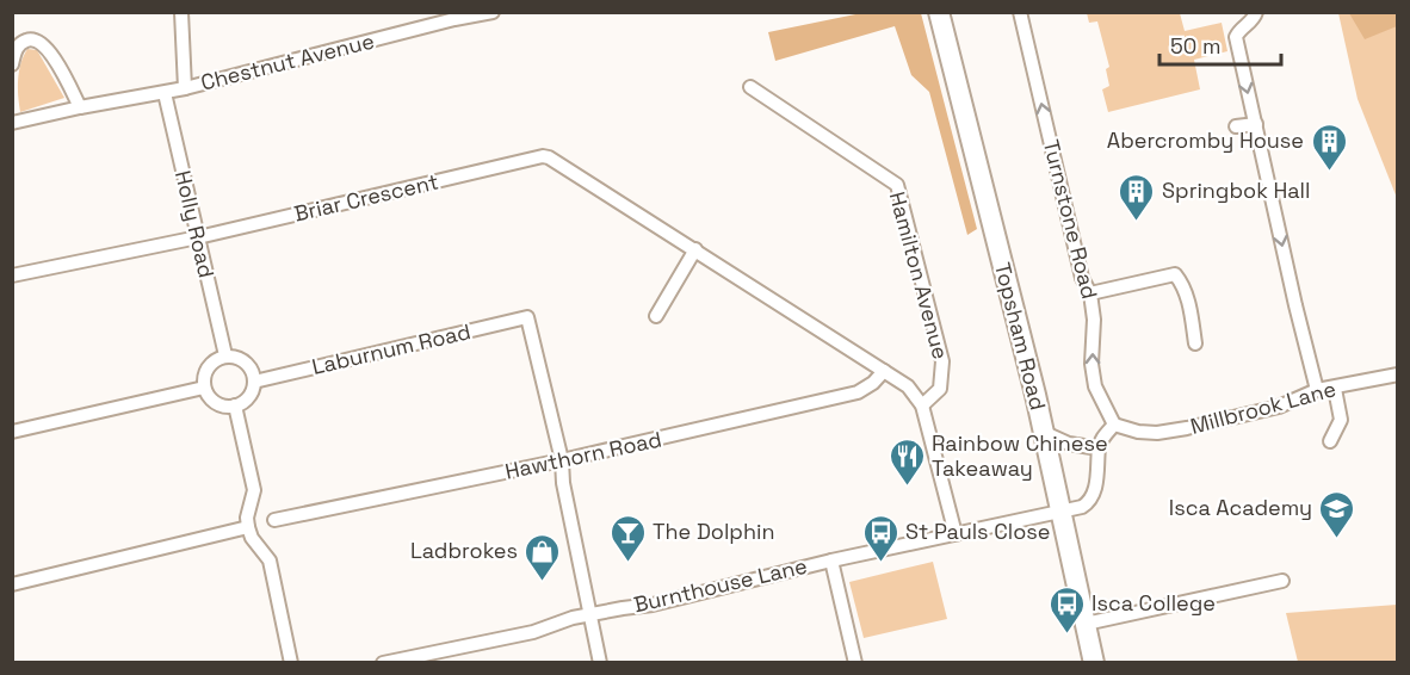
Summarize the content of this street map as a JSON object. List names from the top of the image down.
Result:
{
  "streets": {
    "main road": ["Topsham Road"],
    "street": [
      "Chestnut Avenue",
      "Briar Crescent",
      "Turnstone Road",
      "Holly Road",
      "Hamilton Avenue",
      "Laburnum Road",
      "Millbrook Lane",
      "Hawthorn Road",
      "Burnthouse Lane"
    ]
  },
  "crossings": [
    ["Chestnut Avenue", "Holly Road"],
    ["Briar Crescent", "Holly Road"],
    ["Briar Crescent", "Hamilton Avenue"],
    ["Briar Crescent", "Hawthorn Road"],
    ["Briar Crescent", "Burnthouse Lane"],
    ["Turnstone Road", "Millbrook Lane"],
    ["Holly Road", "Laburnum Road"],
    ["Topsham Road", "Burnthouse Lane"],
    ["Laburnum Road", "Hawthorn Road"]
  ],
  "one_way": ["Turnstone Road"],
  "places": {
    "building": ["Abercromby House", "Springbok Hall"],
    "restaurant": ["Rainbow Chinese Takeaway"],
    "school or university": ["Isca Academy"],
    "bar": ["The Dolphin"],
    "bus stop": ["St Pauls Close", "Isca College"],
    "shop": ["Ladbrokes"]
  },
  "scale_bar": "50 m"
}
